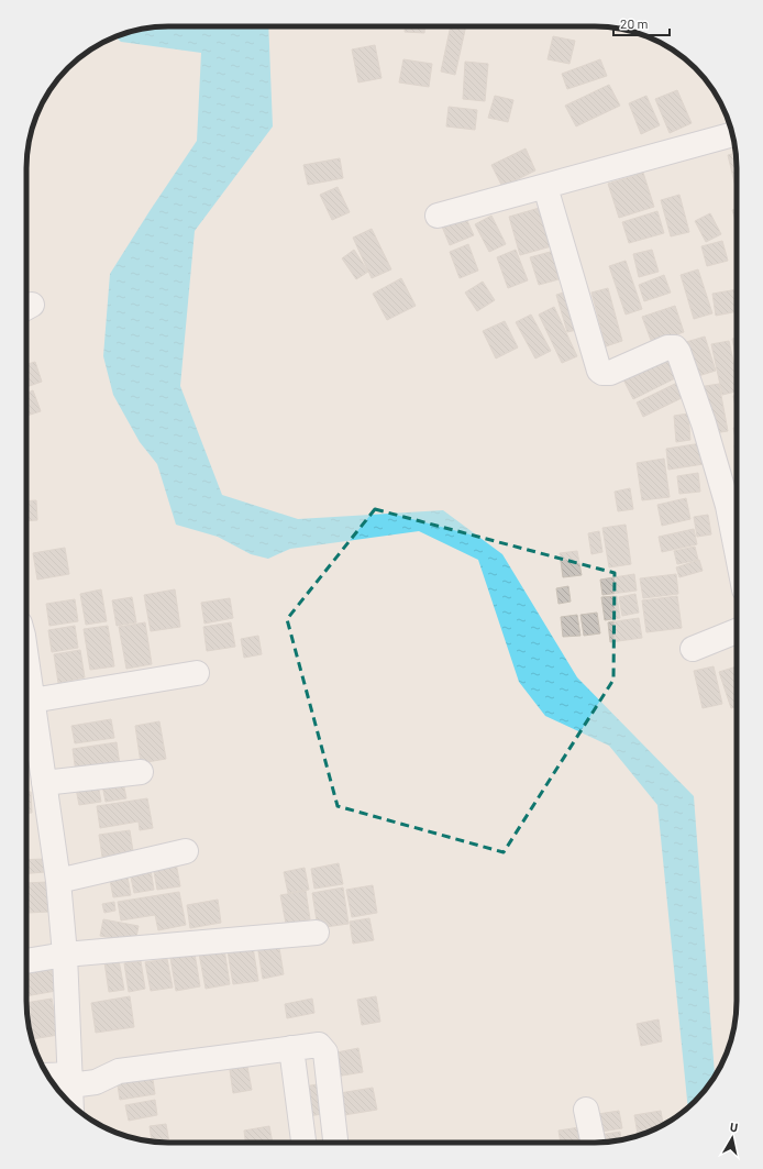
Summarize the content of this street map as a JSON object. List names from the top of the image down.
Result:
{
  "scale_bar": "20 m",
  "north": "top"
}
